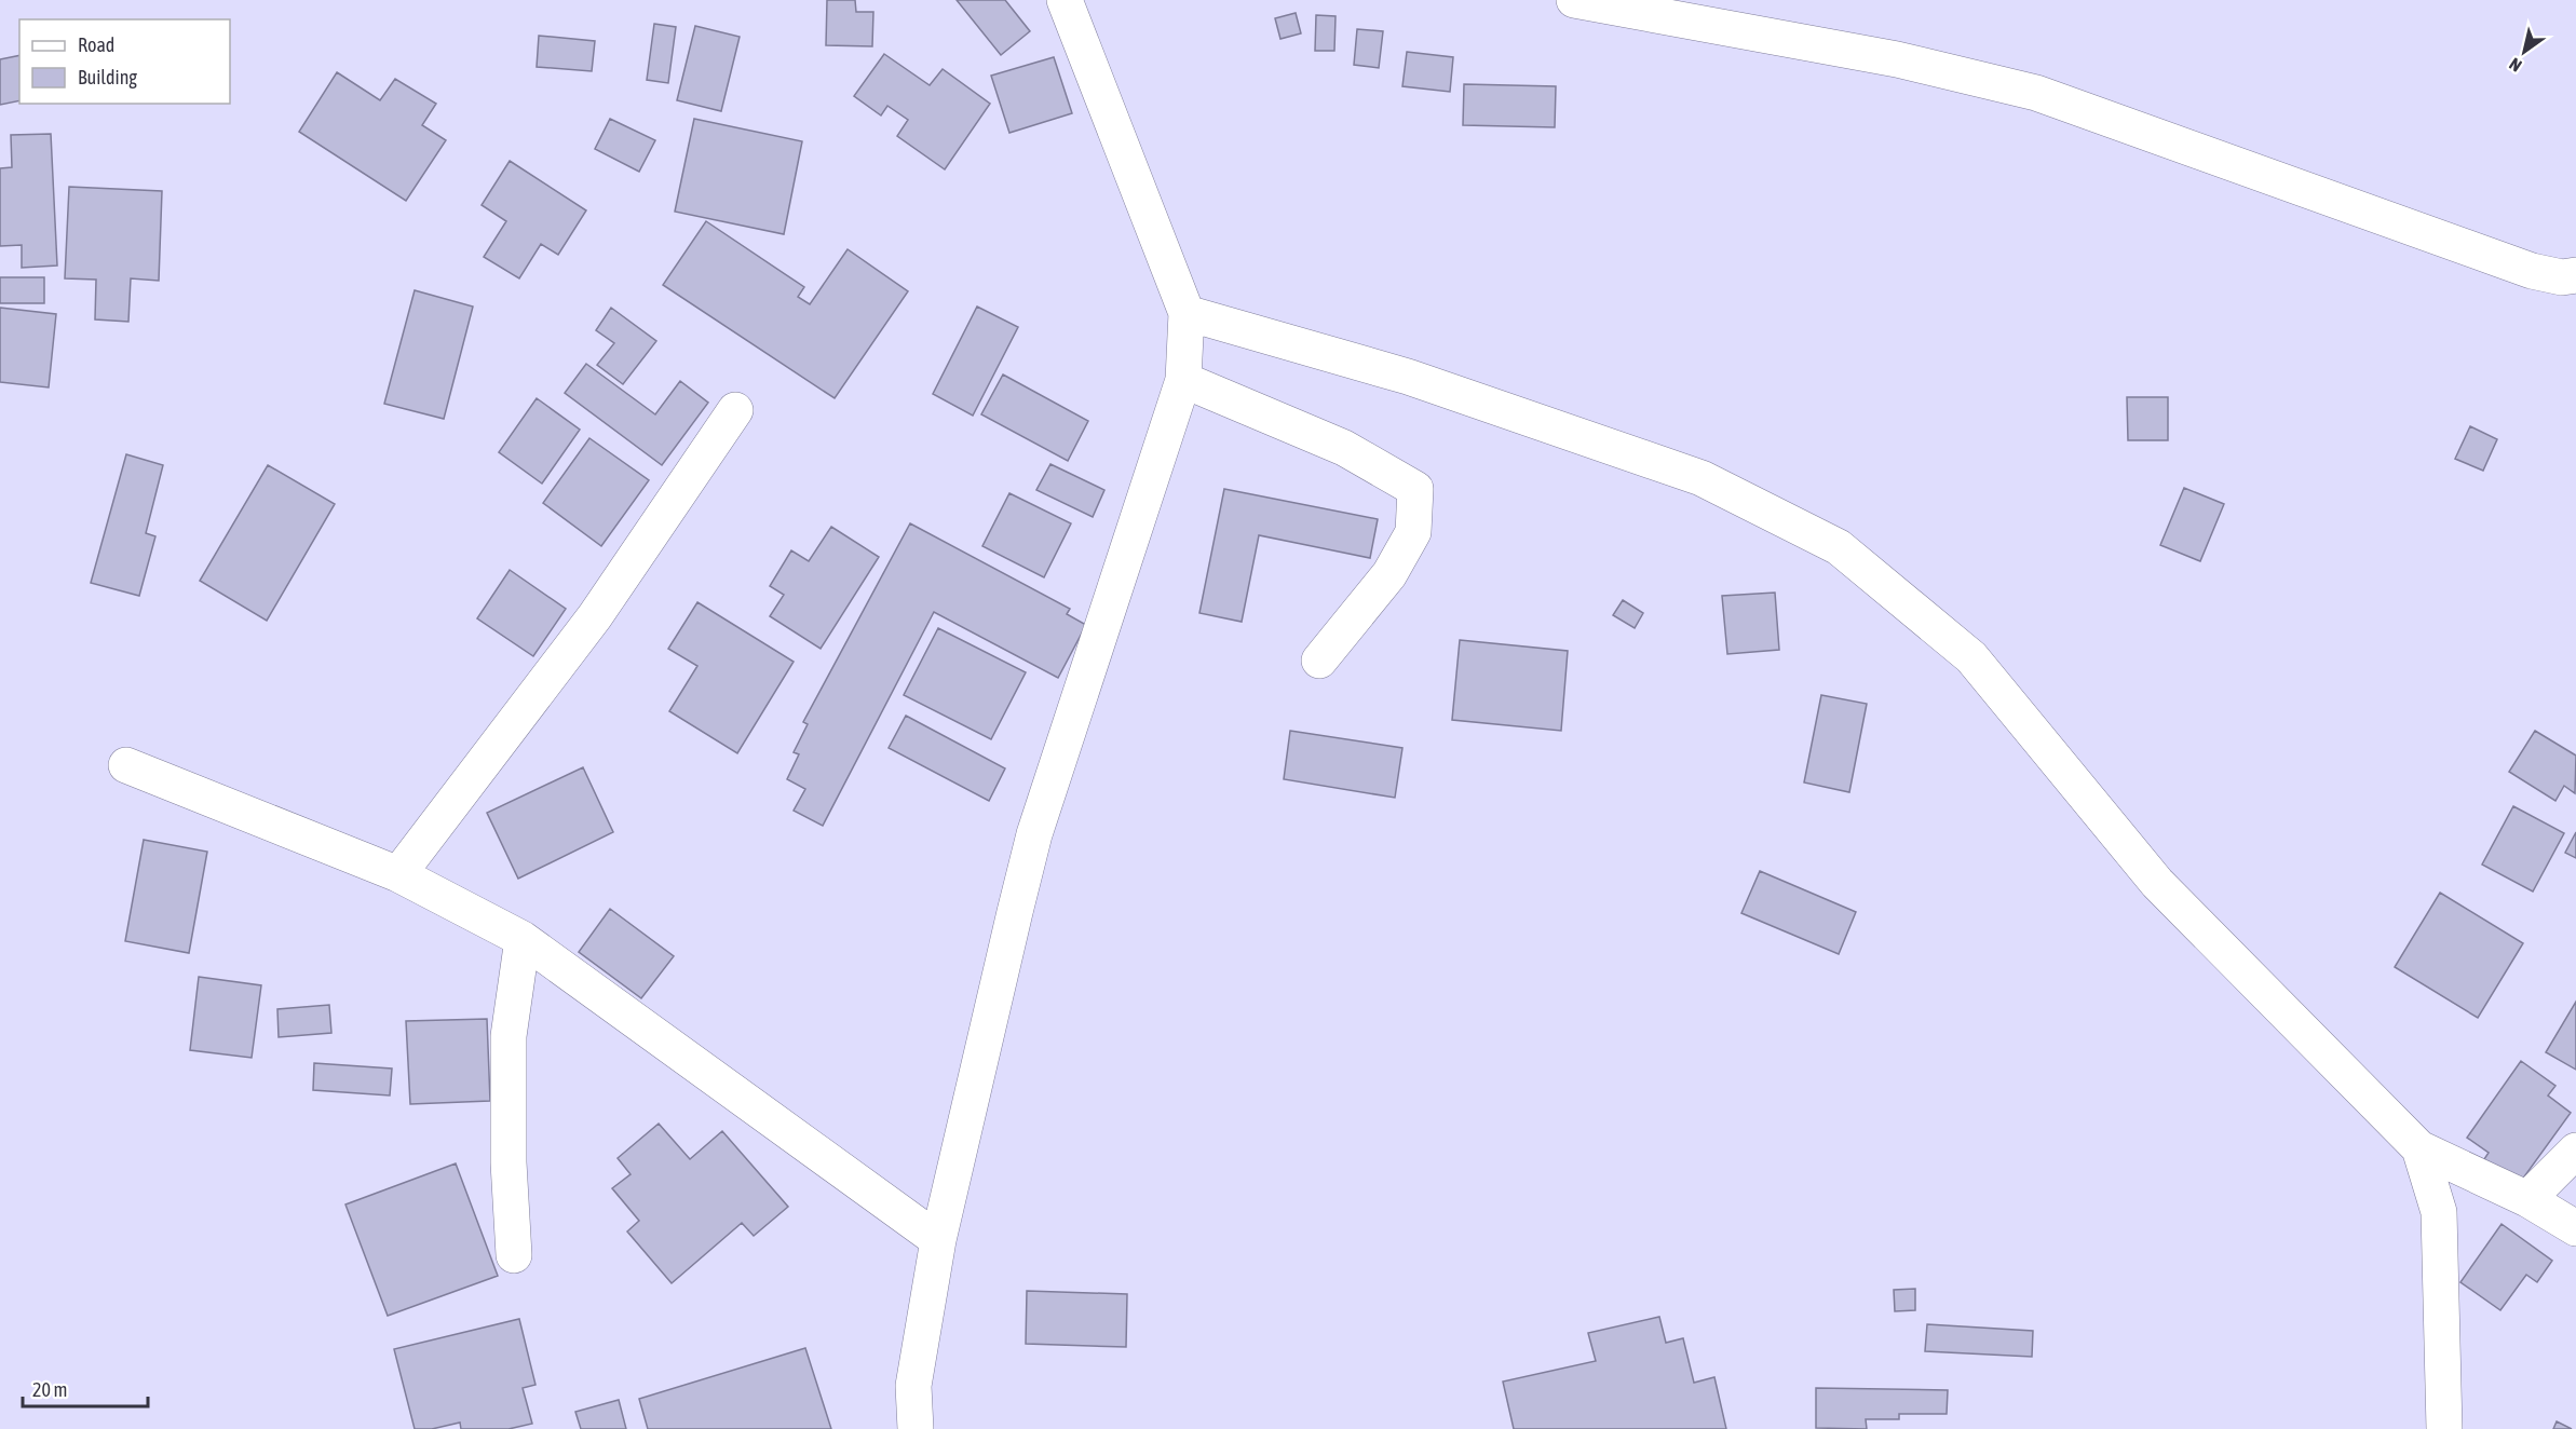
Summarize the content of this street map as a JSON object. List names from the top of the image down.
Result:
{
  "legend": ["Road", "Building"],
  "scale_bar": "20 m",
  "north": "bottom left"
}
